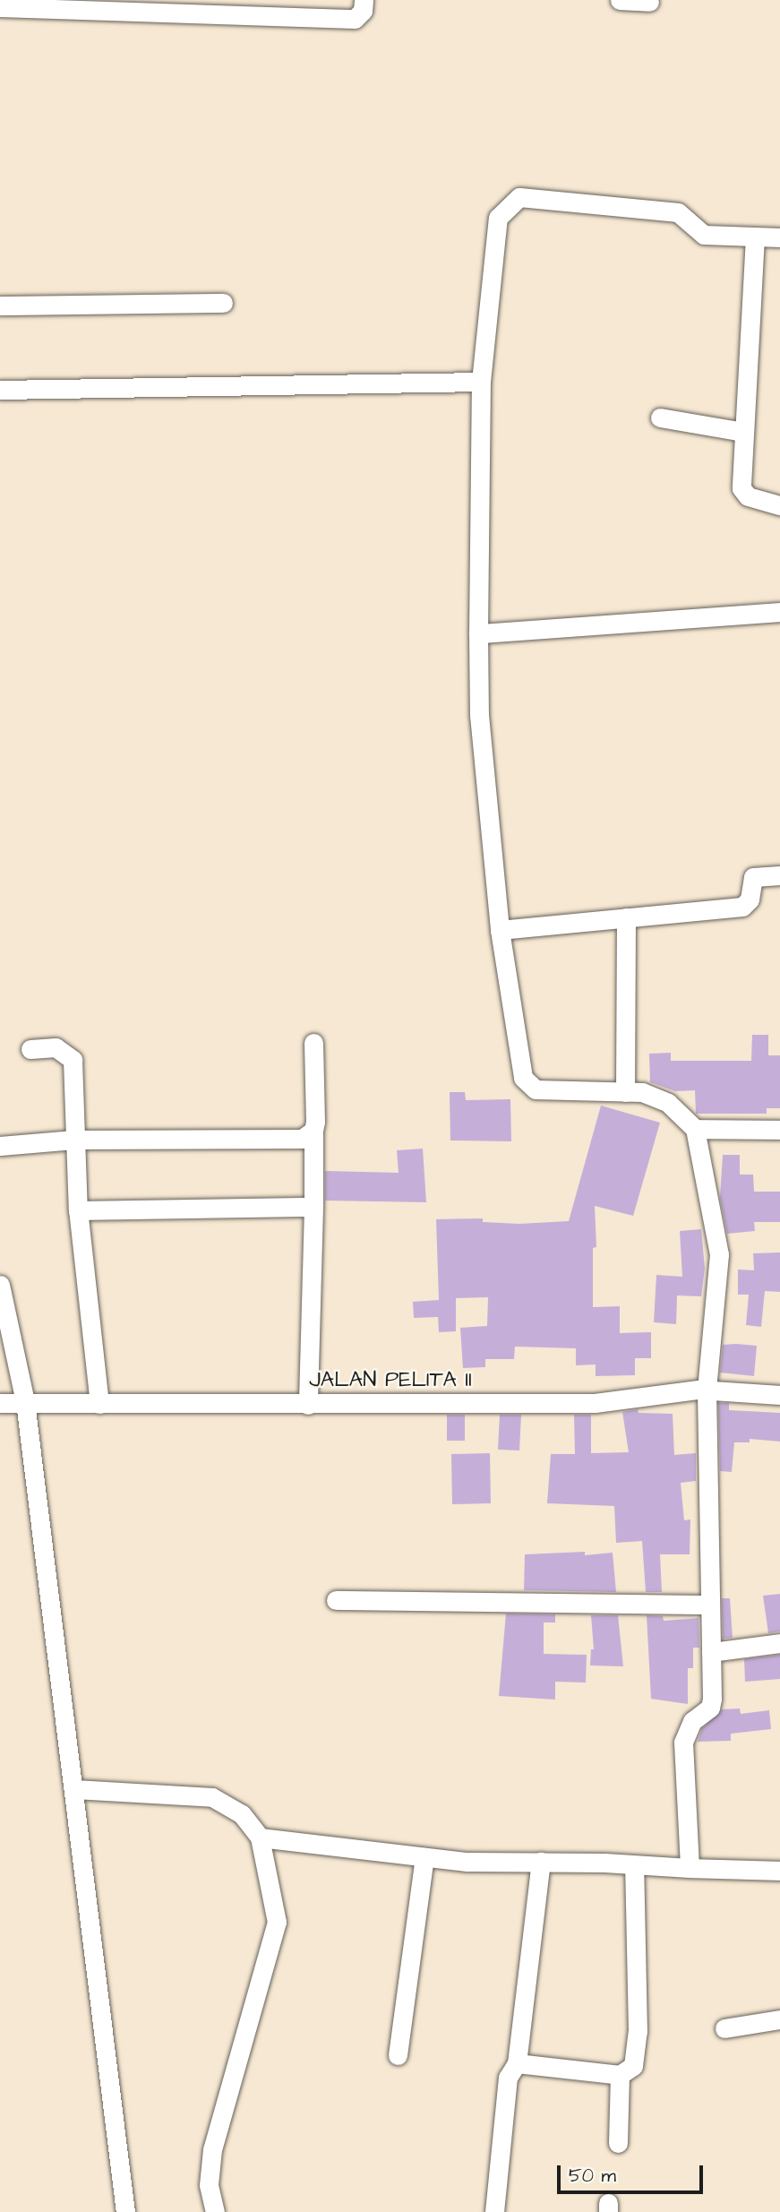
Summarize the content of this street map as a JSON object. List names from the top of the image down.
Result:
{
  "streets": {
    "street": ["JALAN PELITA II"]
  },
  "scale_bar": "50 m"
}
